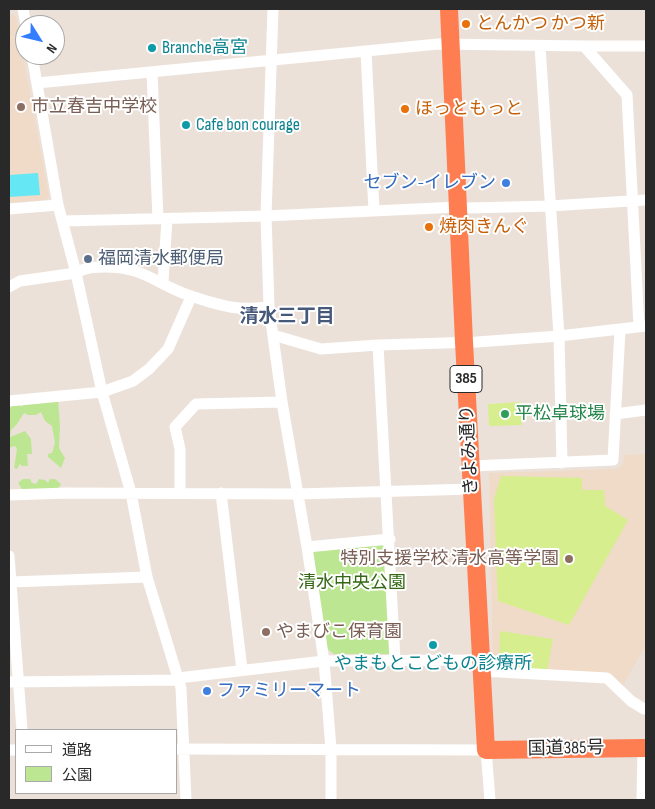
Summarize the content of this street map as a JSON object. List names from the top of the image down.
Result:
{
  "streets": {
    "highway": ["385", "きよみ通り", "国道385号"]
  },
  "crossings": [
    ["きよみ通り", "国道385号"]
  ],
  "districts": ["清水三丁目"],
  "parks": ["清水中央公園"],
  "places": [
    "とんかつ かつ新",
    "Branche高宮",
    "市立春吉中学校",
    "ほっともっと",
    "Cafe bon courage",
    "セブン-イレブン",
    "焼肉きんぐ",
    "福岡清水郵便局",
    "平松卓球場",
    "特別支援学校 清水高等学園",
    "やまびこ保育園",
    "やまもとこどもの診療所",
    "ファミリーマート"
  ],
  "legend": ["道路", "公園"],
  "north": "bottom right"
}
